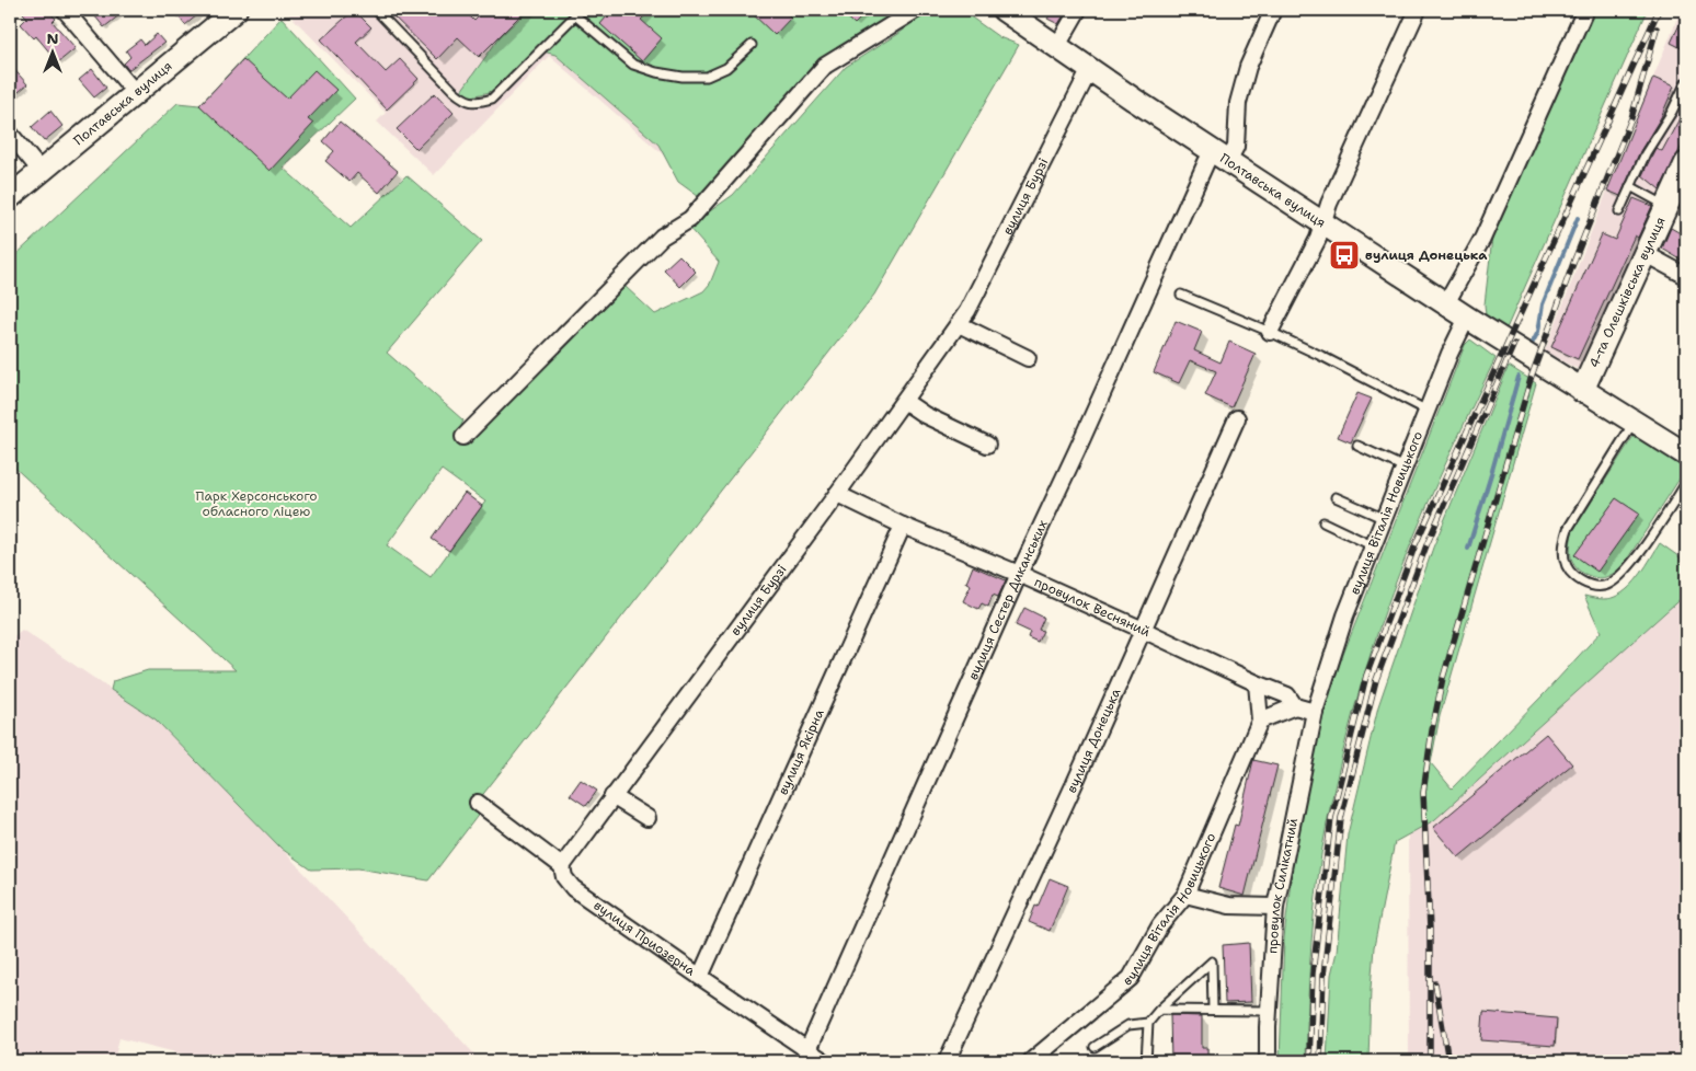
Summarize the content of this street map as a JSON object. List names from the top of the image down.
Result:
{
  "streets": {
    "main road": ["Полтавська вулиця", "4-та Олешківська вулиця"],
    "street": [
      "вулиця Бурзі",
      "вулиця Віталія Новицького",
      "вулиця Сестер Диканських",
      "провулок Весняний",
      "вулиця Донецька",
      "вулиця Якірна",
      "провулок Силікатний",
      "вулиця Приозерна"
    ]
  },
  "crossings": [
    ["Полтавська вулиця", "вулиця Бурзі"],
    ["Полтавська вулиця", "4-та Олешківська вулиця"],
    ["Полтавська вулиця", "вулиця Віталія Новицького"],
    ["Полтавська вулиця", "вулиця Сестер Диканських"],
    ["вулиця Бурзі", "провулок Весняний"],
    ["вулиця Бурзі", "вулиця Приозерна"],
    ["вулиця Віталія Новицького", "провулок Весняний"],
    ["вулиця Віталія Новицького", "провулок Силікатний"],
    ["вулиця Сестер Диканських", "провулок Весняний"],
    ["вулиця Сестер Диканських", "вулиця Приозерна"],
    ["провулок Весняний", "вулиця Донецька"],
    ["провулок Весняний", "вулиця Якірна"],
    ["провулок Весняний", "провулок Силікатний"],
    ["вулиця Якірна", "вулиця Приозерна"]
  ],
  "parks": ["Парк Херсонського обласного ліцею"],
  "places": {
    "bus stop": ["вулиця Донецька"]
  },
  "north": "top"
}
